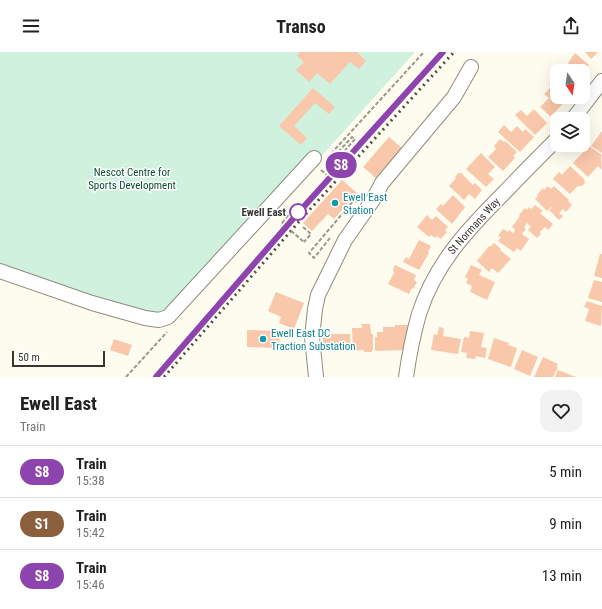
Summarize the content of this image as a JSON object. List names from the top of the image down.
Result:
{
  "streets": {
    "street": ["St Normans Way"]
  },
  "parks": ["Nescot Centre for Sports Development"],
  "places": ["Ewell East Station", "Ewell East", "Ewell East DC Traction Substation"],
  "scale_bar": "50 m",
  "north": "bottom",
  "page": {
    "header": "Transo",
    "on_map": "S8",
    "scale": "50 m",
    "heading": ["Ewell East", "Train"],
    "list": [
      {
        "mark": "S8",
        "name": "Train",
        "note": "15:38",
        "value": "5 min"
      },
      {
        "mark": "S1",
        "name": "Train",
        "note": "15:42",
        "value": "9 min"
      },
      {
        "mark": "S8",
        "name": "Train",
        "note": "15:46",
        "value": "13 min"
      }
    ]
  }
}
